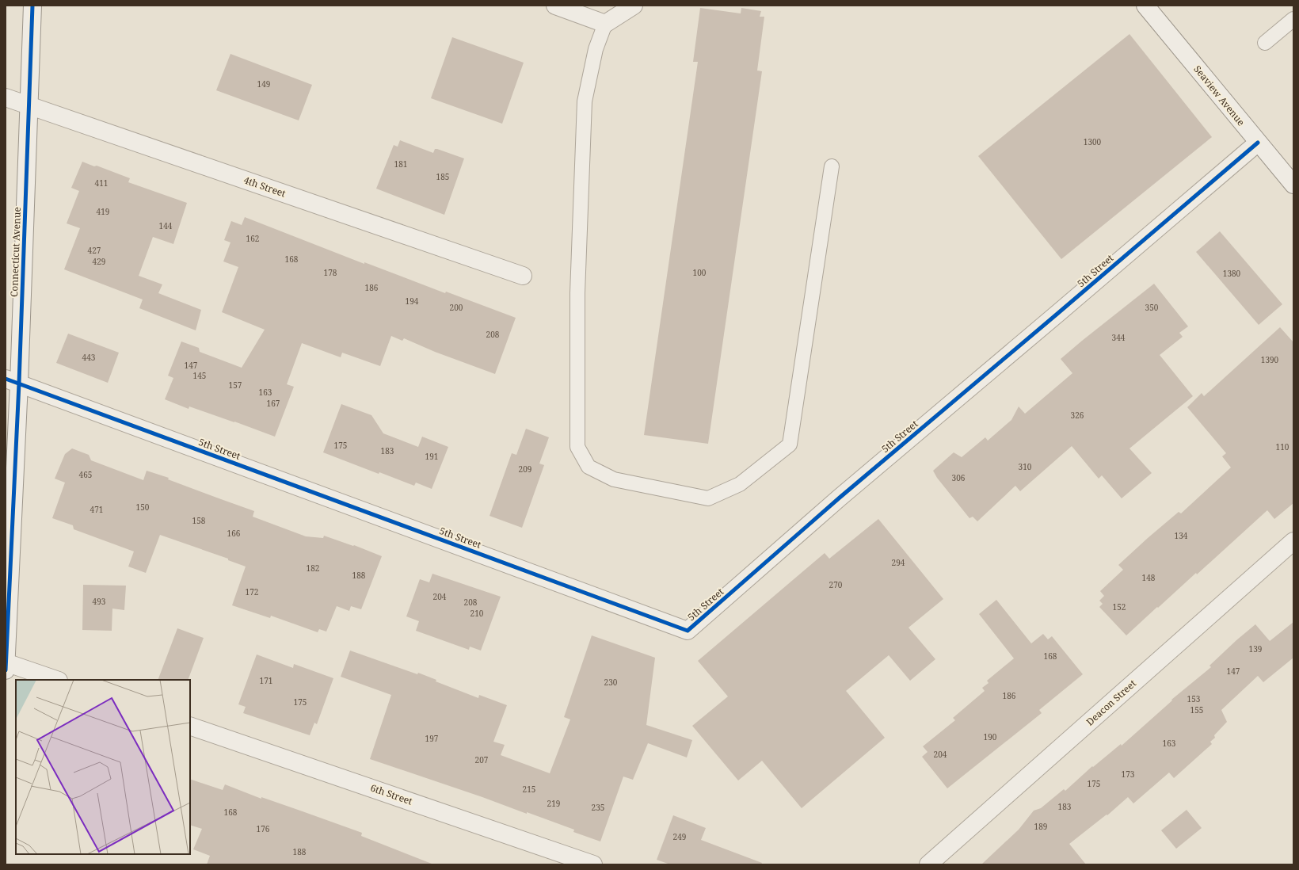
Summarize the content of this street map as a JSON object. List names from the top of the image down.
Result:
{
  "streets": {
    "street": [
      "Seaview Avenue",
      "4th Street",
      "Connecticut Avenue",
      "5th Street",
      "Deacon Street",
      "6th Street"
    ]
  },
  "crossings": [
    ["Seaview Avenue", "5th Street"],
    ["4th Street", "Connecticut Avenue"],
    ["Connecticut Avenue", "5th Street"]
  ],
  "house_numbers": [
    "149",
    "1300",
    "181",
    "185",
    "411",
    "419",
    "144",
    "162",
    "427",
    "168",
    "429",
    "178",
    "100",
    "1380",
    "186",
    "194",
    "200",
    "350",
    "208",
    "344",
    "443",
    "1390",
    "147",
    "145",
    "157",
    "163",
    "167",
    "326",
    "175",
    "110",
    "183",
    "191",
    "310",
    "209",
    "465",
    "306",
    "150",
    "471",
    "158",
    "166",
    "134",
    "294",
    "182",
    "188",
    "148",
    "270",
    "172",
    "204",
    "493",
    "208",
    "152",
    "210",
    "139",
    "168",
    "147",
    "171",
    "230",
    "186",
    "153",
    "175",
    "155",
    "190",
    "197",
    "163",
    "204",
    "207",
    "173",
    "175",
    "215",
    "219",
    "183",
    "235",
    "168",
    "189",
    "176",
    "249",
    "188"
  ]
}
